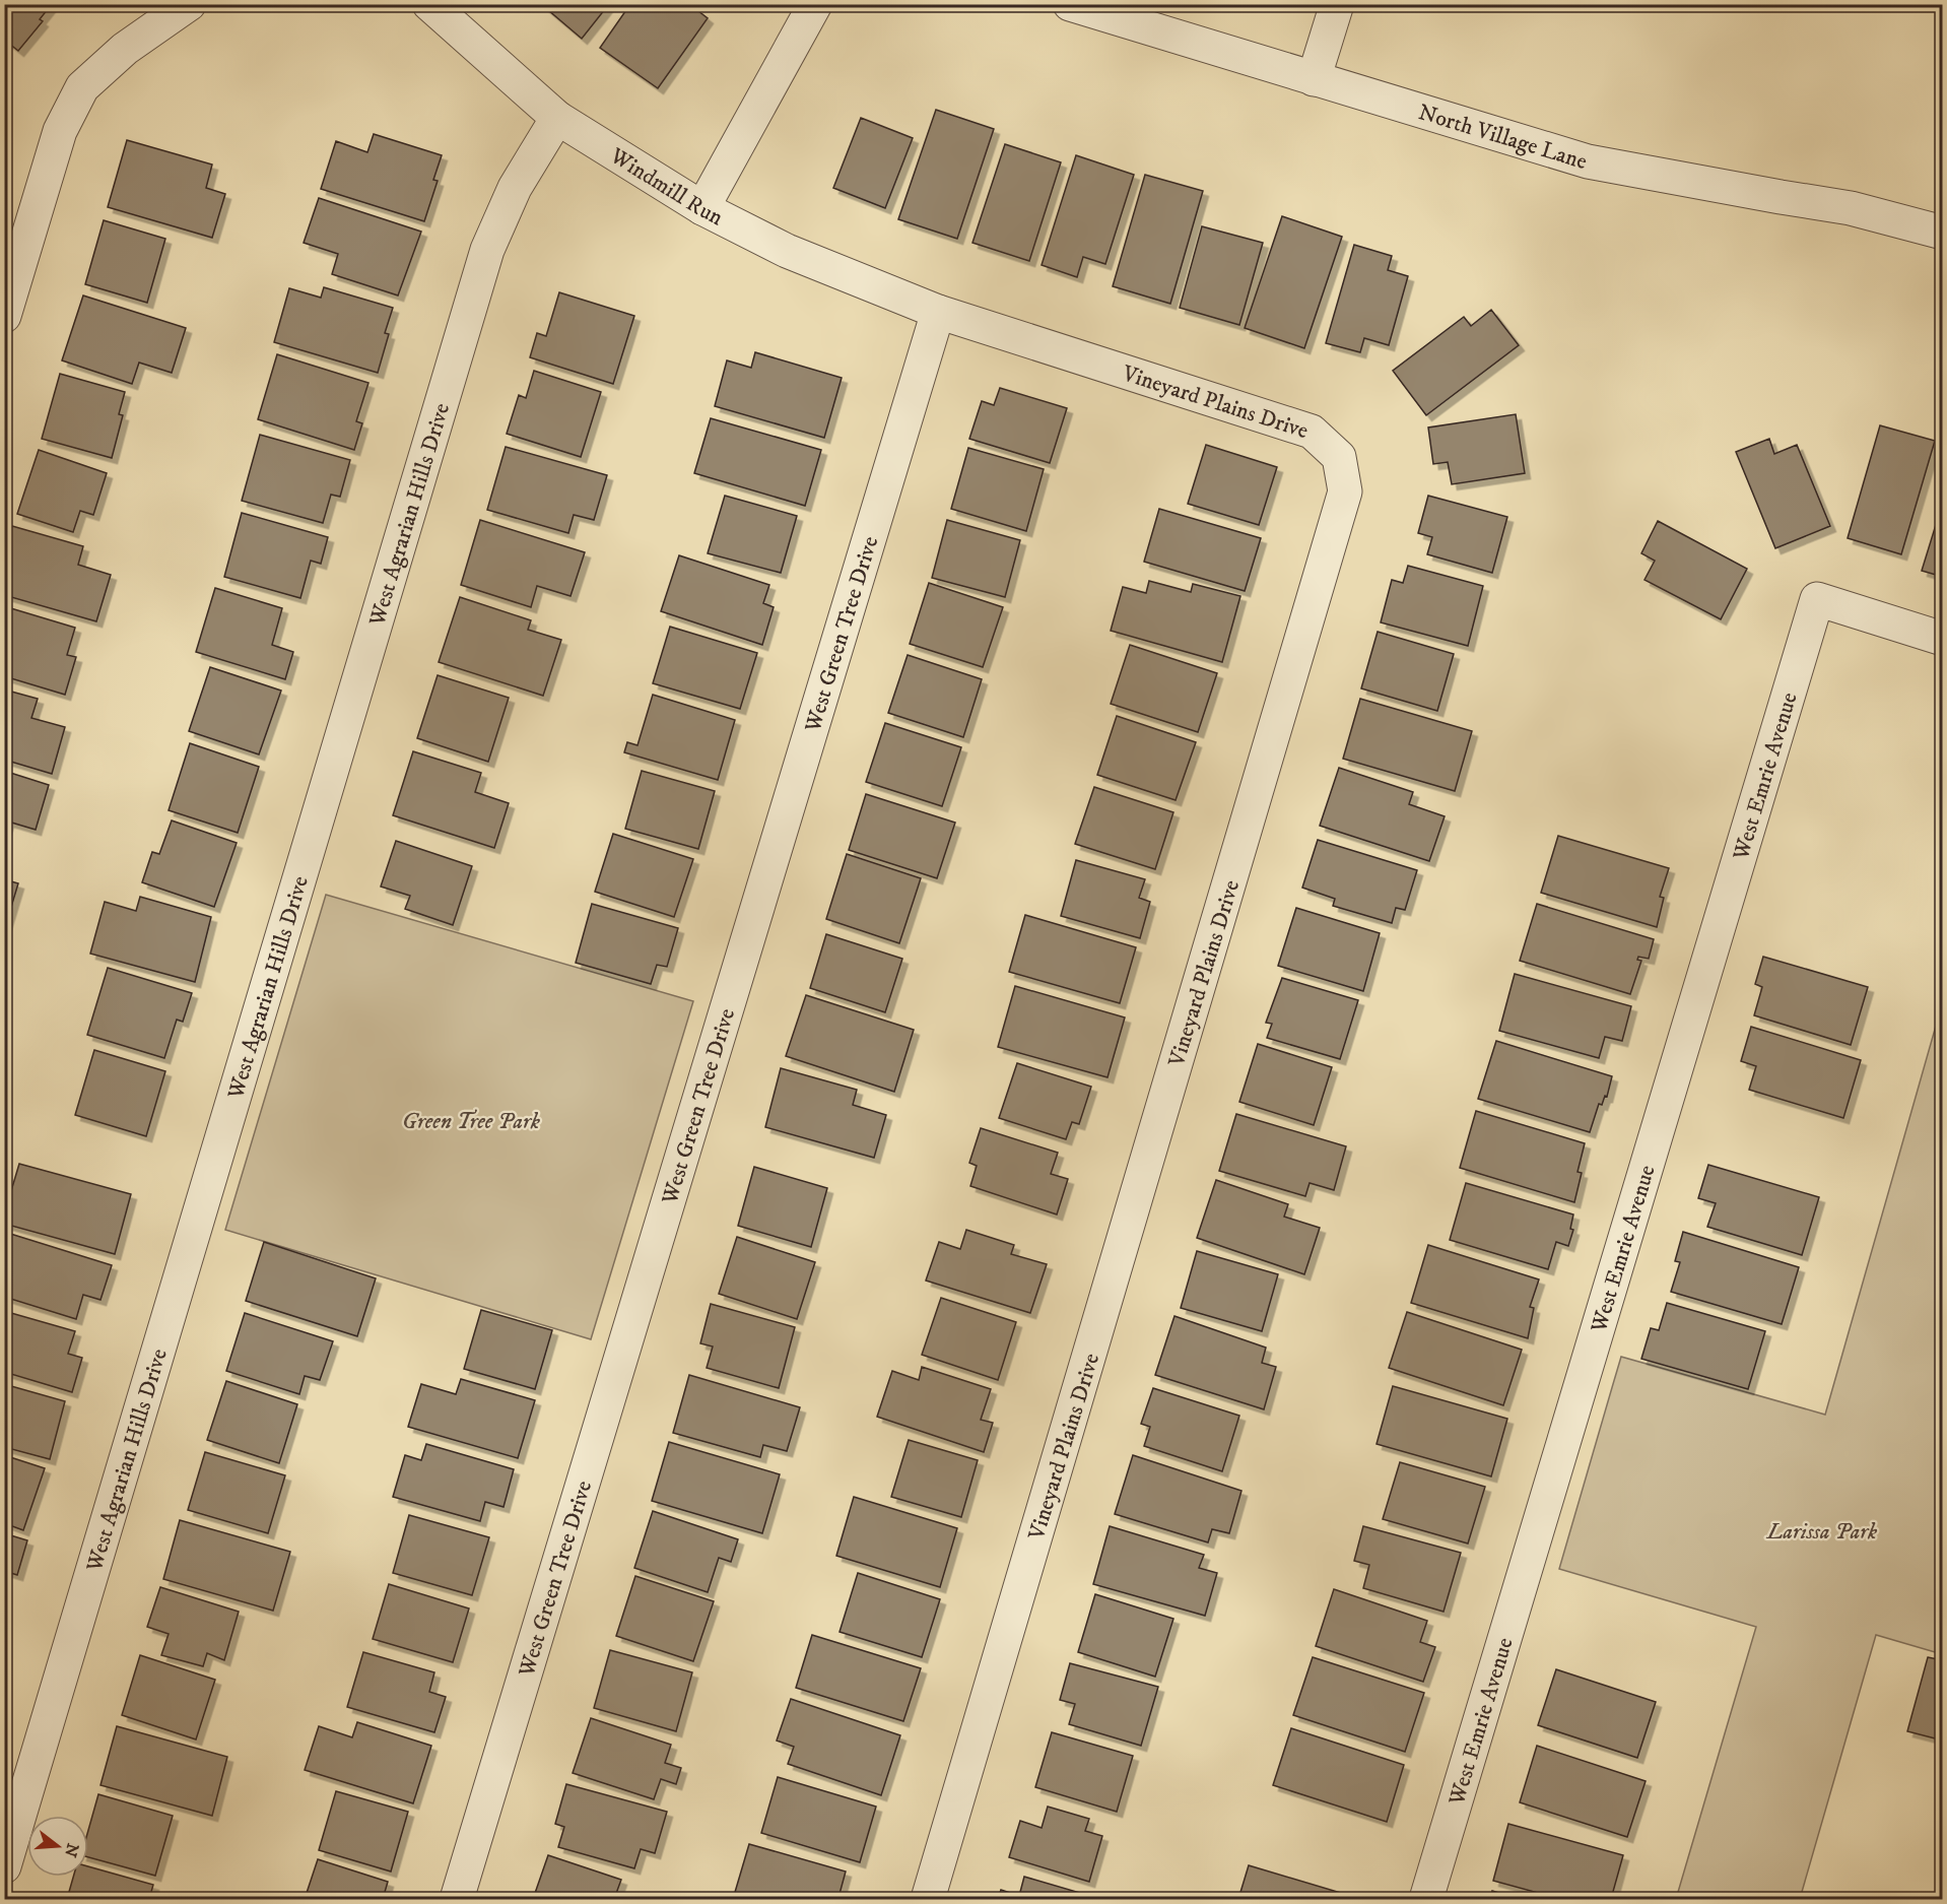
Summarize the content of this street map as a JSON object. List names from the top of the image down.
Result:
{
  "streets": {
    "street": [
      "North Village Lane",
      "Windmill Run",
      "Vineyard Plains Drive",
      "West Agrarian Hills Drive",
      "West Green Tree Drive",
      "West Emrie Avenue"
    ]
  },
  "crossings": [
    ["Windmill Run", "Vineyard Plains Drive"],
    ["Windmill Run", "West Agrarian Hills Drive"],
    ["Windmill Run", "West Green Tree Drive"],
    ["Vineyard Plains Drive", "West Green Tree Drive"]
  ],
  "parks": ["Green Tree Park", "Larissa Park"],
  "north": "right"
}
